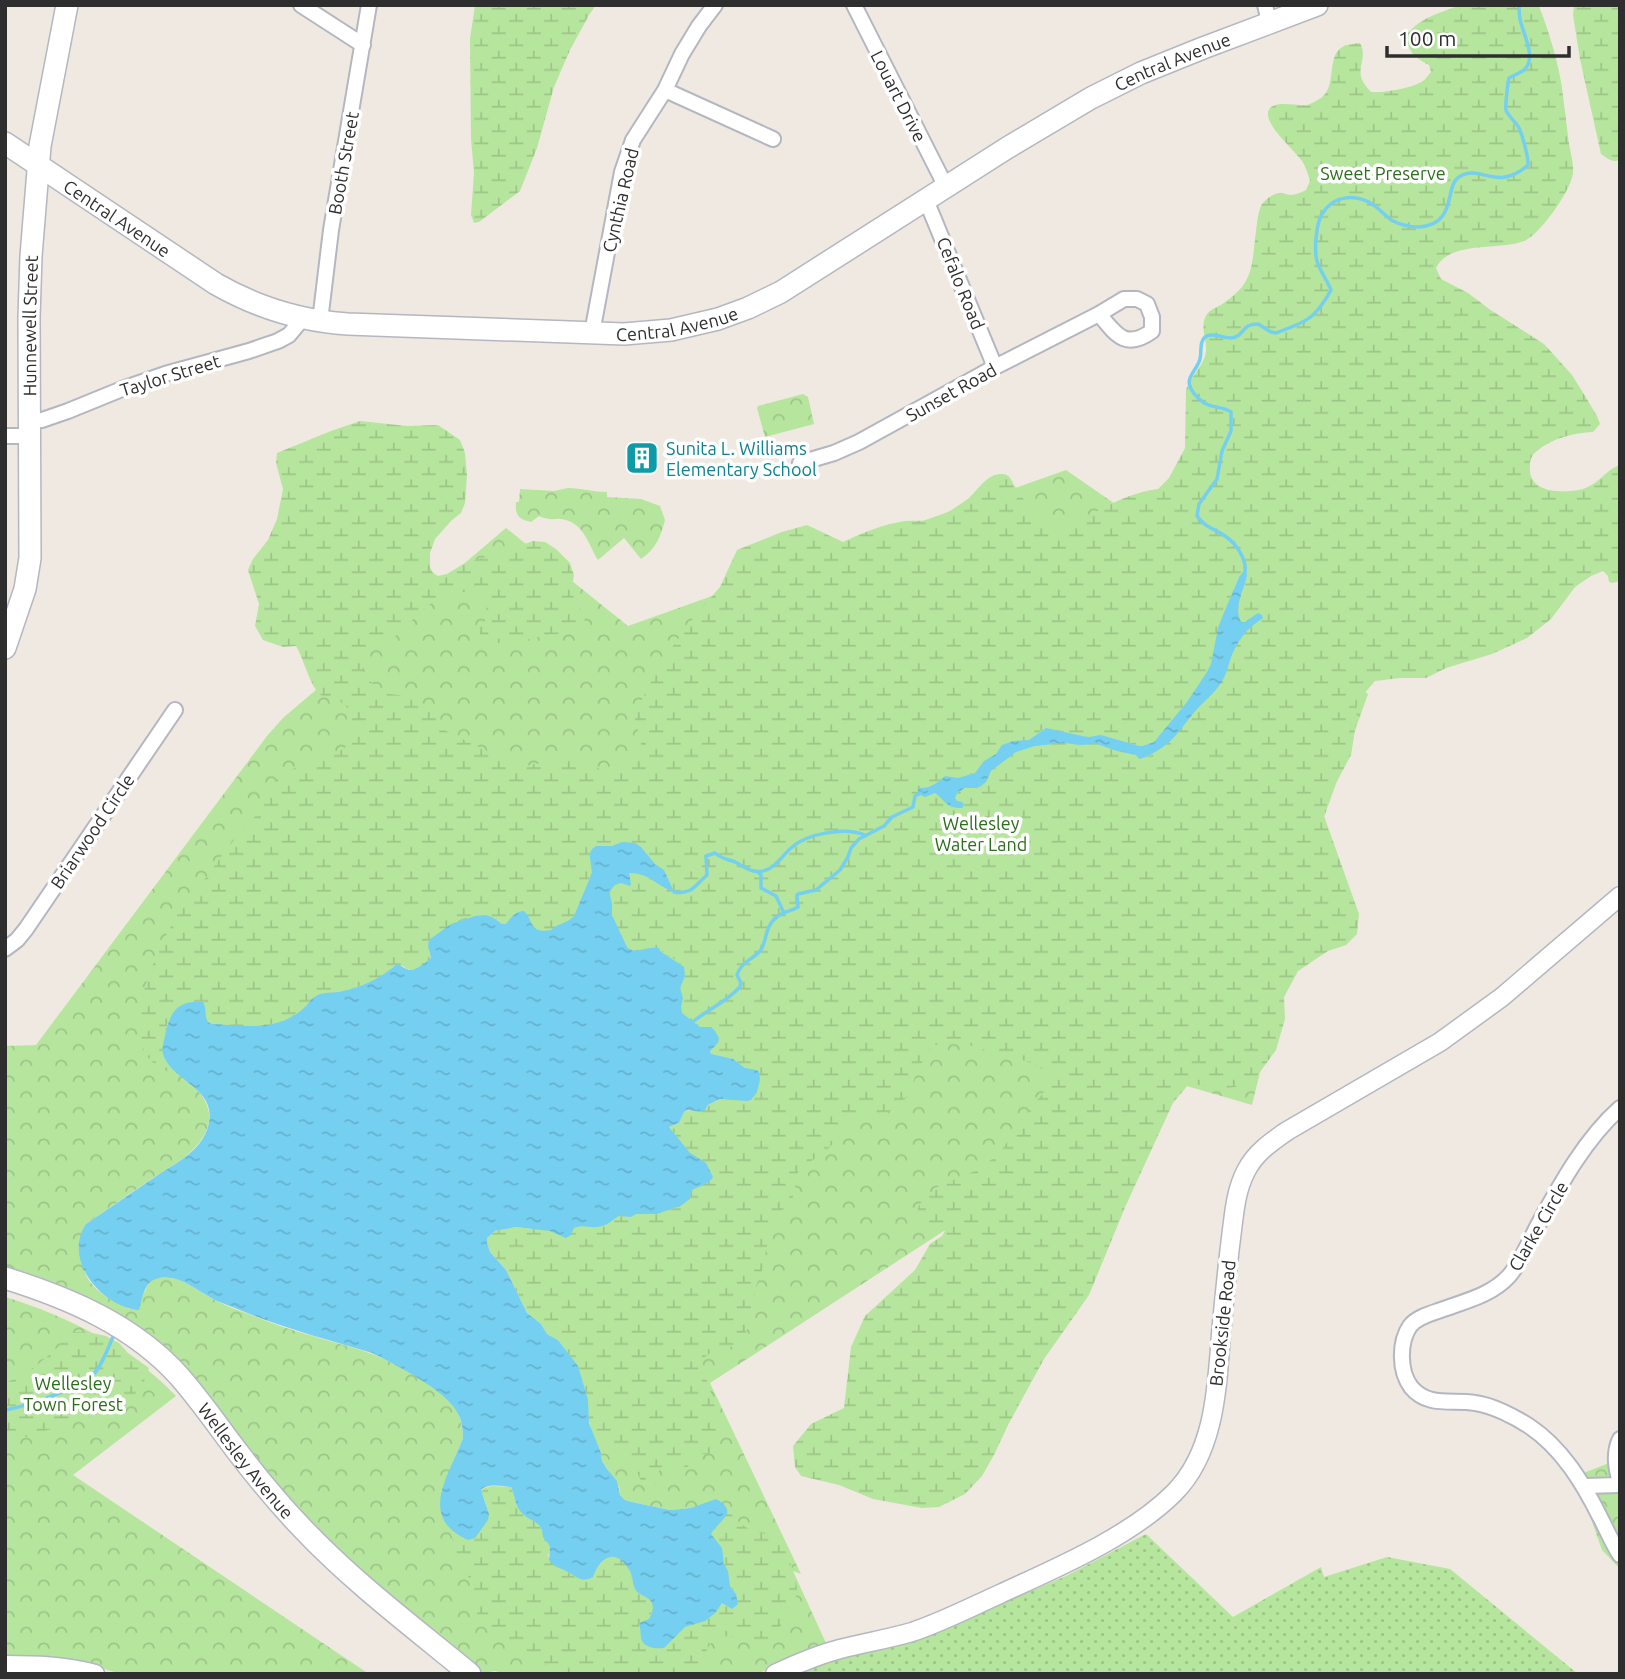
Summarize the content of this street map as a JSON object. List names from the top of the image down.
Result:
{
  "streets": {
    "main road": ["Central Avenue", "Hunnewell Street", "Wellesley Avenue"],
    "street": [
      "Louart Drive",
      "Booth Street",
      "Cynthia Road",
      "Cefalo Road",
      "Taylor Street",
      "Sunset Road",
      "Briarwood Circle",
      "Clarke Circle",
      "Brookside Road"
    ]
  },
  "crossings": [
    ["Central Avenue", "Louart Drive"],
    ["Central Avenue", "Booth Street"],
    ["Central Avenue", "Cynthia Road"],
    ["Central Avenue", "Cefalo Road"],
    ["Central Avenue", "Hunnewell Street"],
    ["Central Avenue", "Taylor Street"],
    ["Booth Street", "Taylor Street"],
    ["Cefalo Road", "Sunset Road"],
    ["Hunnewell Street", "Taylor Street"]
  ],
  "parks": ["Sweet Preserve", "Wellesley Water Land", "Wellesley Town Forest"],
  "places": {
    "building": ["Sunita L. Williams Elementary School"]
  },
  "scale_bar": "100 m"
}
